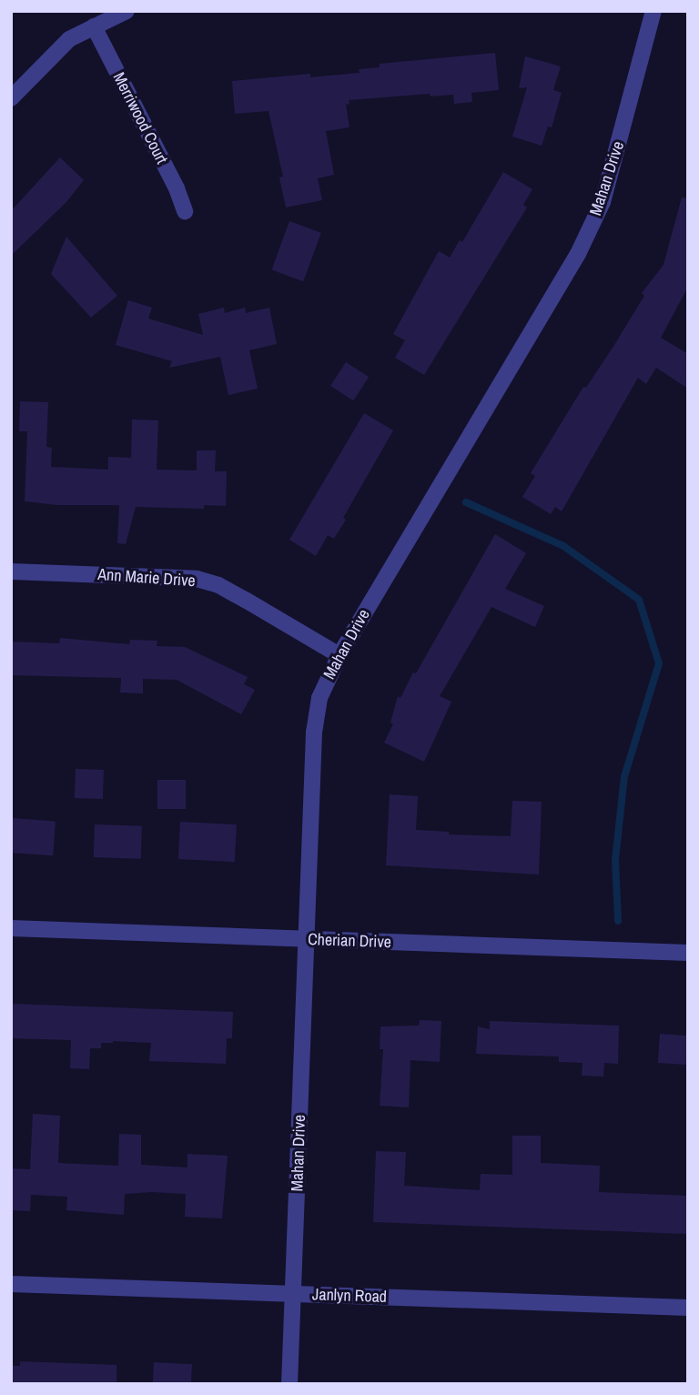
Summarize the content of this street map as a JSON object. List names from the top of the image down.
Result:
{
  "streets": {
    "street": [
      "Merriwood Court",
      "Mahan Drive",
      "Ann Marie Drive",
      "Cherian Drive",
      "Janlyn Road"
    ]
  },
  "crossings": [
    ["Mahan Drive", "Ann Marie Drive"],
    ["Mahan Drive", "Cherian Drive"],
    ["Mahan Drive", "Janlyn Road"]
  ]
}
